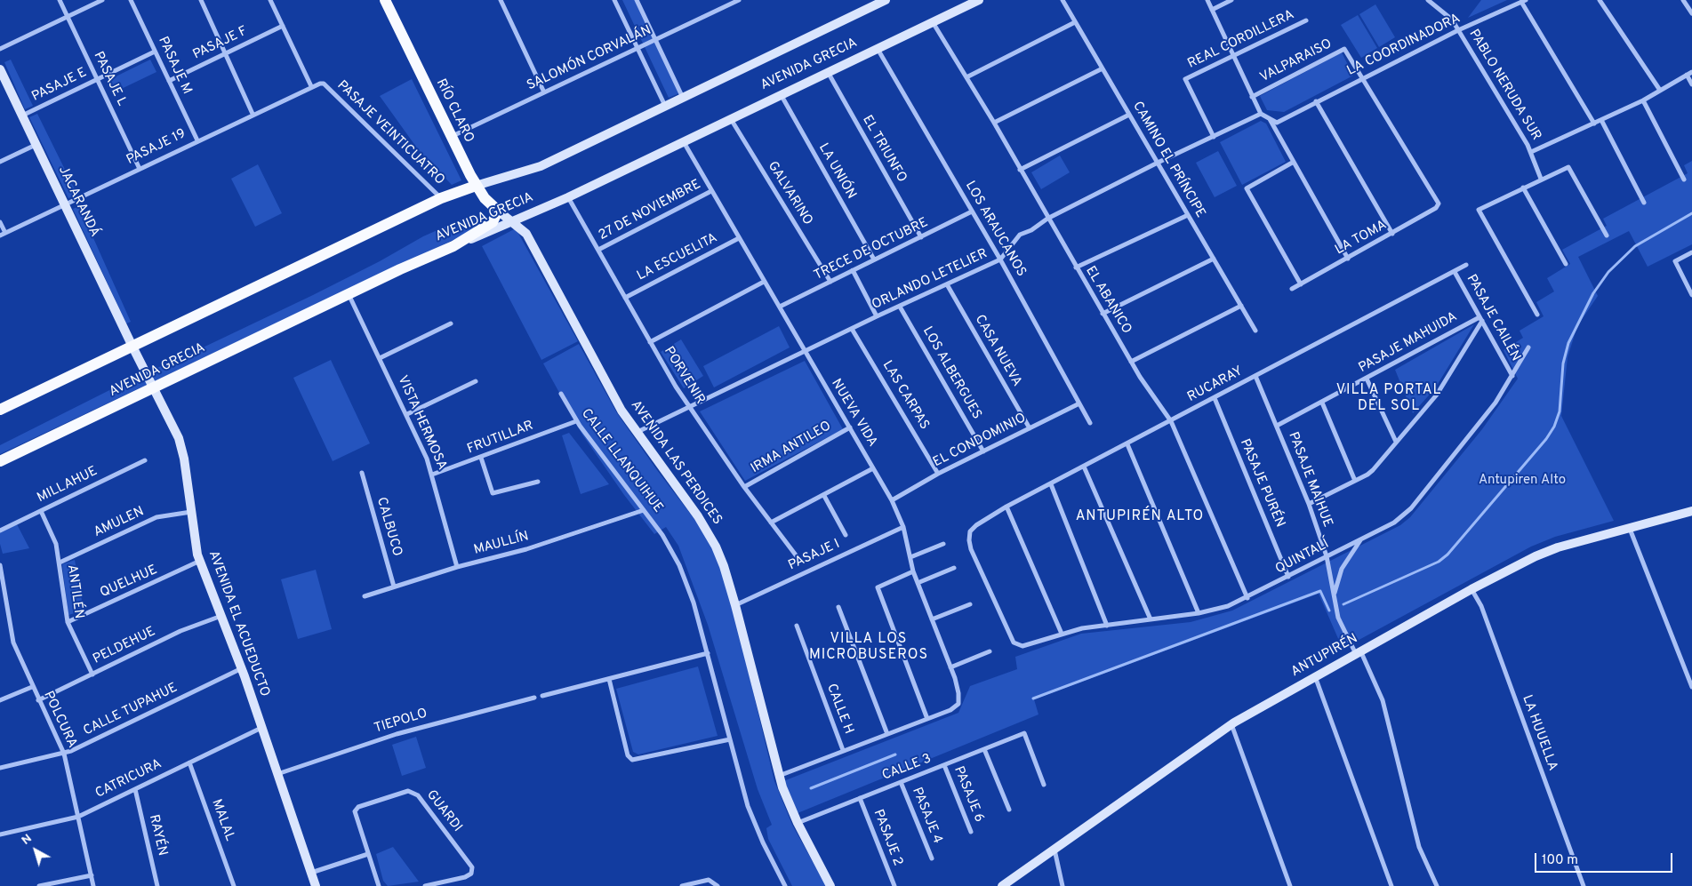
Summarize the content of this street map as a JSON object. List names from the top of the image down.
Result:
{
  "streets": {
    "main road": ["AVENIDA GRECIA", "RÍO CLARO"],
    "street": [
      "REAL CORDILLERA",
      "PASAJE F",
      "LA COORDINADORA",
      "SALOMÓN CORVALÁN",
      "VALPARAISO",
      "PASAJE M",
      "PASAJE L",
      "PASAJE E",
      "PABLO NERUDA SUR",
      "PASAJE VEINTICUATRO",
      "PASAJE 19",
      "EL TRIUNFO",
      "CAMINO EL PRÍNCIPE",
      "LA UNIÓN",
      "GALVARINO",
      "JACARANDÁ",
      "27 DE NOVIEMBRE",
      "LOS ARAUCANOS",
      "LA TOMA",
      "TRECE DE OCTUBRE",
      "LA ESCUELITA",
      "ORLANDO LETELIER",
      "EL ABANICO",
      "PASAJE CAILÉN",
      "PASAJE MAHUIDA",
      "CASA NUEVA",
      "LOS ALBERGUES",
      "PORVENIR",
      "RUCARAY",
      "LAS CARPAS",
      "NUEVA VIDA",
      "VISTA HERMOSA",
      "FRUTILLAR",
      "EL CONDOMINIO",
      "IRMA ANTILEO",
      "CALLE LLANQUIHUE",
      "AVENIDA LAS PERDICES",
      "PASAJE MAIHUE",
      "PASAJE PURÉN",
      "MILLAHUE",
      "AMULEN",
      "CALBUCO",
      "MAULLÍN",
      "PASAJE I",
      "QUINTALÍ",
      "QUELHUE",
      "ANTILÉN",
      "AVENIDA EL ACUEDUCTO",
      "PELDEHUE",
      "ANTUPIRÉN",
      "CALLE H",
      "CALLE TUPAHUE",
      "POLCURA",
      "TIEPOLO",
      "LA HUUELLA",
      "CALLE 3",
      "CATRICURA",
      "PASAJE 6",
      "GUARDI",
      "PASAJE 4",
      "MALAL",
      "RAYÉN",
      "PASAJE 2"
    ]
  },
  "crossings": [
    ["REAL CORDILLERA", "ORLANDO LETELIER"],
    ["PASAJE F", "PASAJE M"],
    ["LA COORDINADORA", "VALPARAISO"],
    ["LA COORDINADORA", "PABLO NERUDA SUR"],
    ["LA COORDINADORA", "LA TOMA"],
    ["SALOMÓN CORVALÁN", "RÍO CLARO"],
    ["VALPARAISO", "LA TOMA"],
    ["AVENIDA GRECIA", "RÍO CLARO"],
    ["AVENIDA GRECIA", "PASAJE VEINTICUATRO"],
    ["AVENIDA GRECIA", "EL TRIUNFO"],
    ["AVENIDA GRECIA", "LA UNIÓN"],
    ["AVENIDA GRECIA", "GALVARINO"],
    ["AVENIDA GRECIA", "JACARANDÁ"],
    ["AVENIDA GRECIA", "LOS ARAUCANOS"],
    ["AVENIDA GRECIA", "EL ABANICO"],
    ["AVENIDA GRECIA", "PORVENIR"],
    ["AVENIDA GRECIA", "NUEVA VIDA"],
    ["AVENIDA GRECIA", "VISTA HERMOSA"],
    ["AVENIDA GRECIA", "AVENIDA LAS PERDICES"],
    ["AVENIDA GRECIA", "AVENIDA EL ACUEDUCTO"],
    ["PASAJE M", "PASAJE E"],
    ["PASAJE M", "PASAJE 19"],
    ["PASAJE L", "PASAJE E"],
    ["PASAJE L", "PASAJE 19"],
    ["PASAJE E", "JACARANDÁ"],
    ["RÍO CLARO", "AVENIDA LAS PERDICES"],
    ["PASAJE VEINTICUATRO", "PASAJE 19"],
    ["PASAJE 19", "JACARANDÁ"],
    ["EL TRIUNFO", "TRECE DE OCTUBRE"],
    ["CAMINO EL PRÍNCIPE", "ORLANDO LETELIER"],
    ["LA UNIÓN", "TRECE DE OCTUBRE"],
    ["GALVARINO", "TRECE DE OCTUBRE"],
    ["JACARANDÁ", "AVENIDA EL ACUEDUCTO"],
    ["27 DE NOVIEMBRE", "PORVENIR"],
    ["27 DE NOVIEMBRE", "NUEVA VIDA"],
    ["LOS ARAUCANOS", "TRECE DE OCTUBRE"],
    ["LOS ARAUCANOS", "ORLANDO LETELIER"],
    ["LOS ARAUCANOS", "EL CONDOMINIO"],
    ["TRECE DE OCTUBRE", "NUEVA VIDA"],
    ["LA ESCUELITA", "PORVENIR"],
    ["LA ESCUELITA", "NUEVA VIDA"],
    ["ORLANDO LETELIER", "EL ABANICO"],
    ["ORLANDO LETELIER", "CASA NUEVA"],
    ["ORLANDO LETELIER", "LOS ALBERGUES"],
    ["ORLANDO LETELIER", "PORVENIR"],
    ["ORLANDO LETELIER", "LAS CARPAS"],
    ["ORLANDO LETELIER", "NUEVA VIDA"],
    ["ORLANDO LETELIER", "AVENIDA LAS PERDICES"],
    ["EL ABANICO", "RUCARAY"],
    ["EL ABANICO", "QUINTALÍ"],
    ["PASAJE CAILÉN", "PASAJE MAHUIDA"],
    ["PASAJE CAILÉN", "RUCARAY"],
    ["PASAJE CAILÉN", "QUINTALÍ"],
    ["PASAJE MAHUIDA", "PASAJE MAIHUE"],
    ["CASA NUEVA", "EL CONDOMINIO"],
    ["LOS ALBERGUES", "EL CONDOMINIO"],
    ["PORVENIR", "IRMA ANTILEO"],
    ["RUCARAY", "PASAJE MAIHUE"],
    ["RUCARAY", "PASAJE PURÉN"],
    ["RUCARAY", "QUINTALÍ"],
    ["LAS CARPAS", "EL CONDOMINIO"],
    ["NUEVA VIDA", "EL CONDOMINIO"],
    ["NUEVA VIDA", "IRMA ANTILEO"],
    ["NUEVA VIDA", "PASAJE I"],
    ["VISTA HERMOSA", "FRUTILLAR"],
    ["VISTA HERMOSA", "MAULLÍN"],
    ["FRUTILLAR", "CALLE LLANQUIHUE"],
    ["CALLE LLANQUIHUE", "MAULLÍN"],
    ["AVENIDA LAS PERDICES", "PASAJE I"],
    ["AVENIDA LAS PERDICES", "CALLE 3"],
    ["PASAJE MAIHUE", "QUINTALÍ"],
    ["PASAJE MAIHUE", "ANTUPIRÉN"],
    ["PASAJE PURÉN", "QUINTALÍ"],
    ["MILLAHUE", "ANTILÉN"],
    ["AMULEN", "ANTILÉN"],
    ["AMULEN", "AVENIDA EL ACUEDUCTO"],
    ["CALBUCO", "MAULLÍN"],
    ["QUELHUE", "ANTILÉN"],
    ["QUELHUE", "AVENIDA EL ACUEDUCTO"],
    ["ANTILÉN", "PELDEHUE"],
    ["AVENIDA EL ACUEDUCTO", "PELDEHUE"],
    ["AVENIDA EL ACUEDUCTO", "CALLE TUPAHUE"],
    ["AVENIDA EL ACUEDUCTO", "TIEPOLO"],
    ["AVENIDA EL ACUEDUCTO", "CATRICURA"],
    ["PELDEHUE", "POLCURA"],
    ["ANTUPIRÉN", "LA HUUELLA"],
    ["CALLE TUPAHUE", "POLCURA"],
    ["POLCURA", "CATRICURA"],
    ["CALLE 3", "PASAJE 6"],
    ["CALLE 3", "PASAJE 4"],
    ["CALLE 3", "PASAJE 2"],
    ["CATRICURA", "MALAL"],
    ["CATRICURA", "RAYÉN"]
  ],
  "districts": ["VILLA PORTAL DEL SOL", "ANTUPIRÉN ALTO", "VILLA LOS MICROBUSEROS"],
  "parks": ["Antupiren Alto"],
  "scale_bar": "100 m",
  "north": "top left"
}
